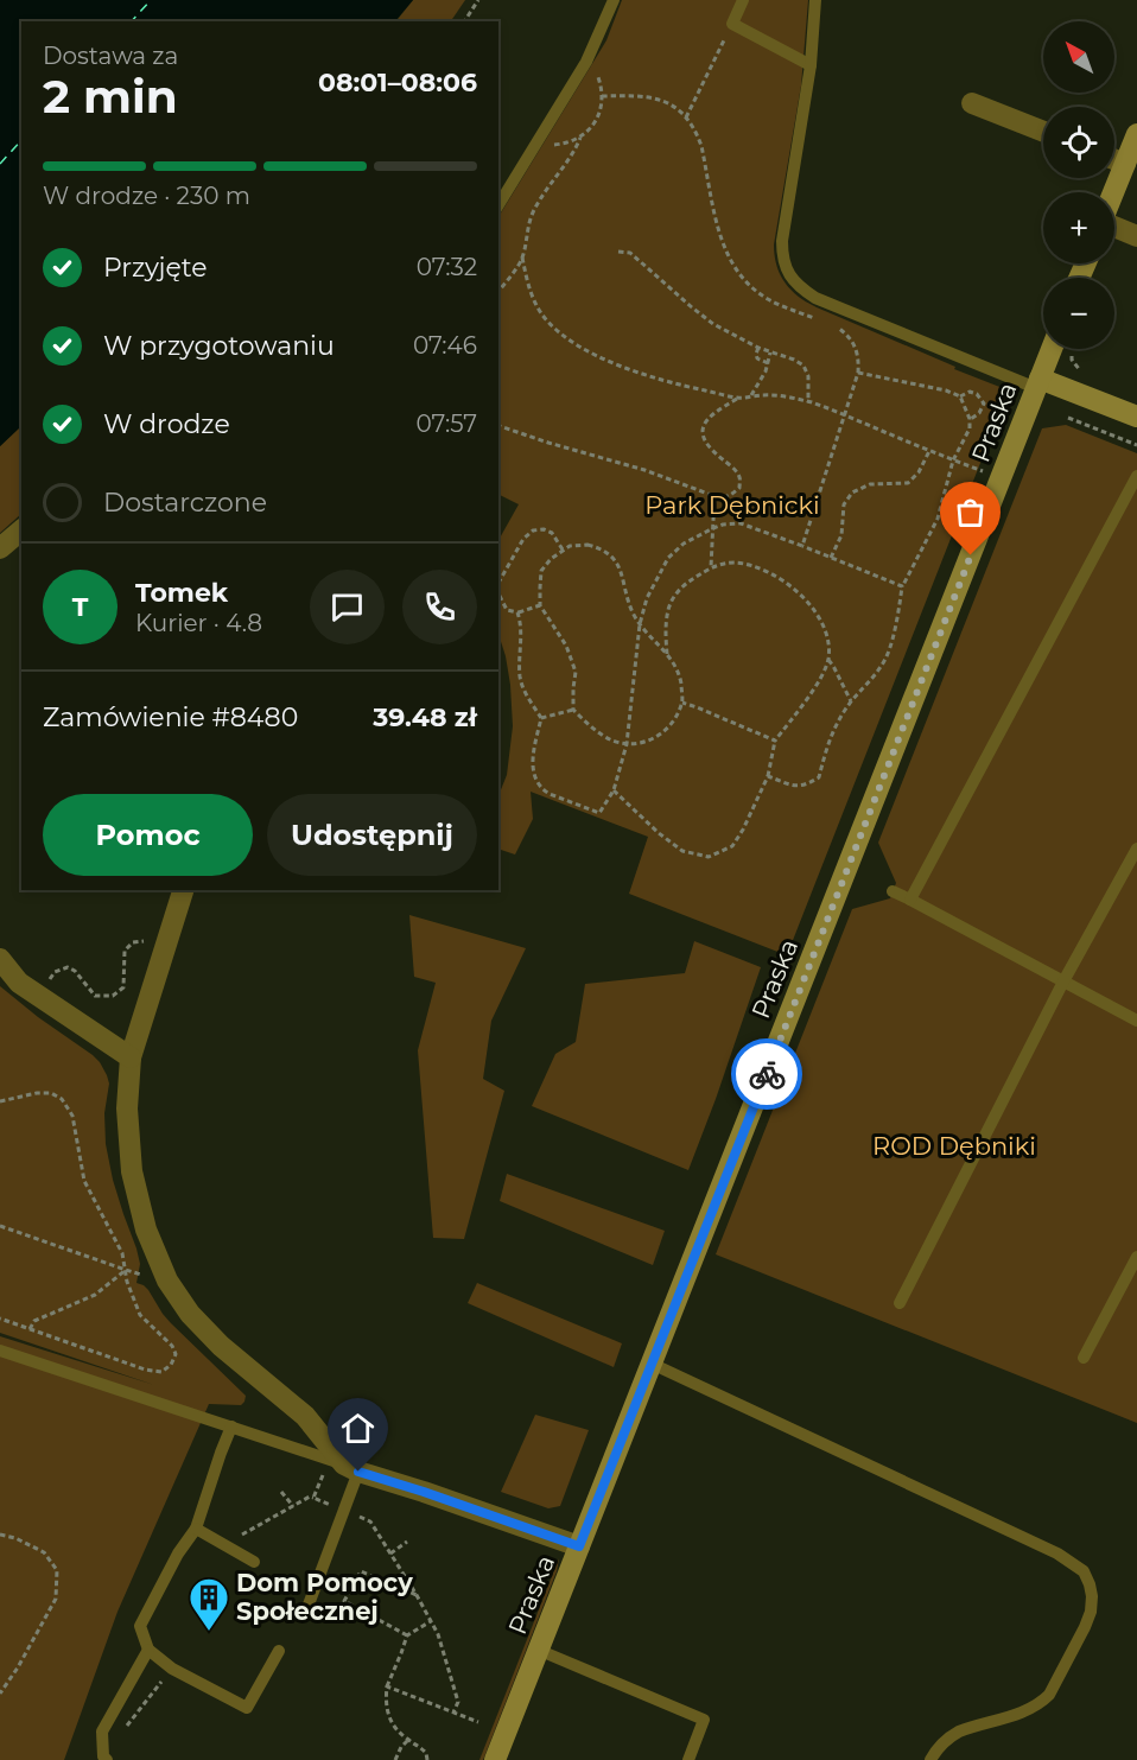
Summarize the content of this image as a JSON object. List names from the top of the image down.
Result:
{
  "streets": {
    "street": ["Praska"]
  },
  "parks": ["Park Dębnicki", "ROD Dębniki"],
  "places": {
    "building": ["Dom Pomocy Społecznej"]
  },
  "north": "top left",
  "page": {
    "map_buttons": ["+", "−"],
    "heading": ["2 min", "Dostawa za", "08:01–08:06"],
    "panel": [
      "Tomek",
      "Kurier · 4.8",
      "Zamówienie #8480",
      "39.48 zł"
    ],
    "bar": "W drodze · 230 m",
    "list": [
      ["Przyjęte", "07:32"],
      ["W przygotowaniu", "07:46"],
      ["W drodze", "07:57"],
      "Dostarczone"
    ],
    "round": "T",
    "buttons": ["Pomoc", "Udostępnij"]
  }
}
